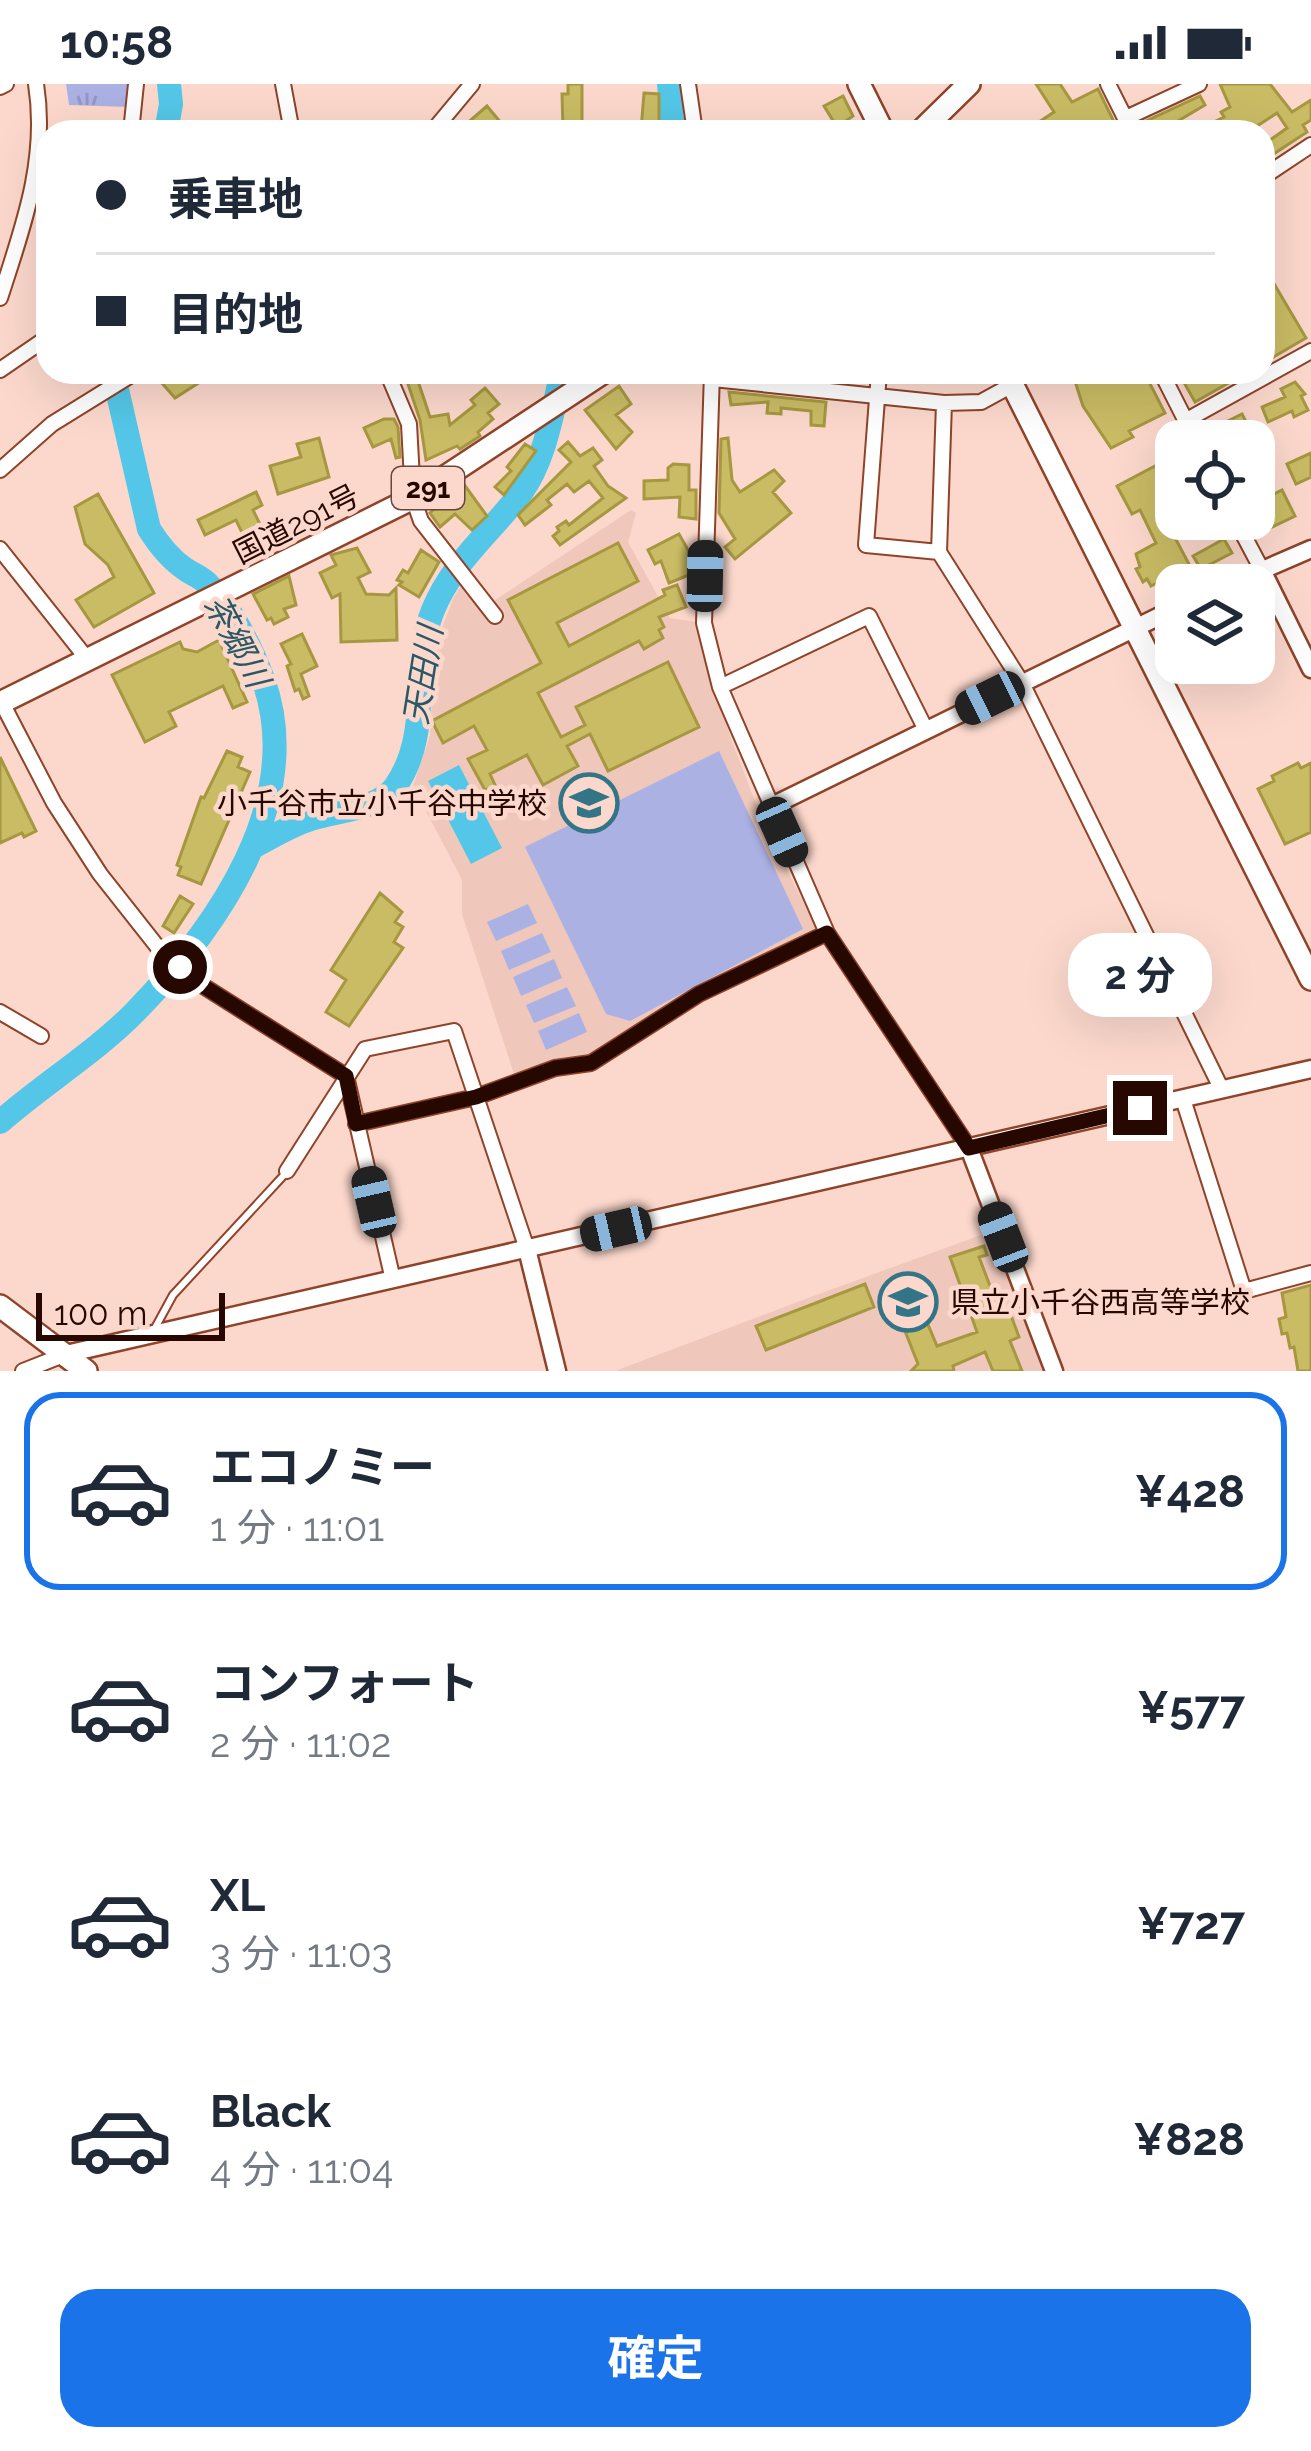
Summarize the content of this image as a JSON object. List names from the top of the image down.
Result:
{
  "streets": {
    "main road": ["291", "国道291号"]
  },
  "water": ["茶郷川", "天田川"],
  "places": {
    "school or university": ["小千谷市立小千谷中学校", "県立小千谷西高等学校"]
  },
  "scale_bar": "100 m",
  "page": {
    "status": "10:58",
    "banner": ["乗車地", "目的地"],
    "bubble": "2 分",
    "scale": "100 m",
    "list": [
      {
        "name": "エコノミー",
        "note": "1 分 · 11:01",
        "value": "¥428"
      },
      {
        "name": "コンフォート",
        "note": "2 分 · 11:02",
        "value": "¥577"
      },
      {
        "name": "XL",
        "note": "3 分 · 11:03",
        "value": "¥727"
      },
      {
        "name": "Black",
        "note": "4 分 · 11:04",
        "value": "¥828"
      }
    ],
    "buttons": "確定"
  }
}
